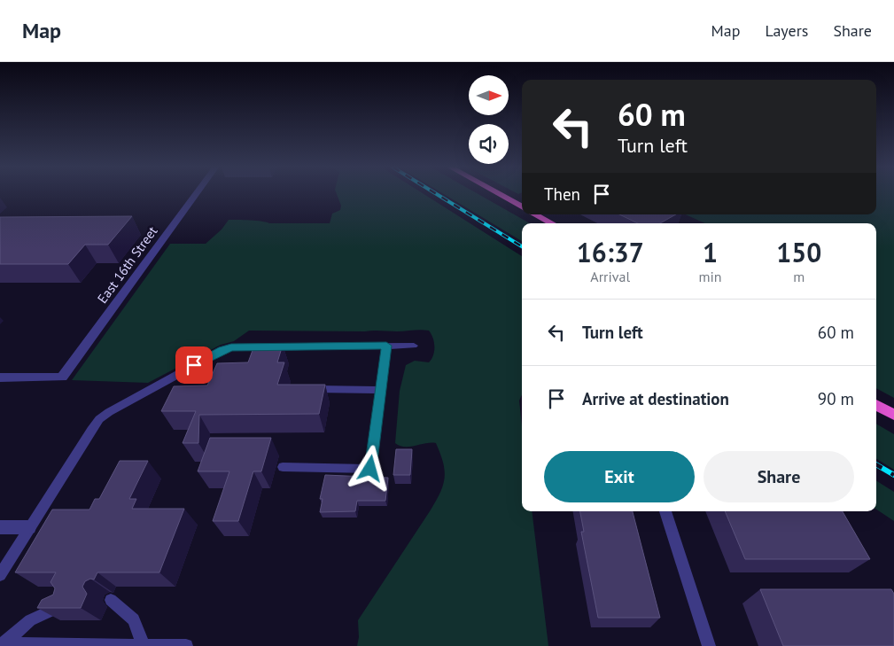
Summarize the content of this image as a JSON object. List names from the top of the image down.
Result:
{
  "streets": {
    "street": ["East 16th Street"]
  },
  "north": "right",
  "page": {
    "header": "Map",
    "nav": ["Map", "Layers", "Share"],
    "turn": ["60 m", "Turn left"],
    "then": "Then",
    "eta": [
      "16:37",
      "Arrival",
      "1",
      "min",
      "150",
      "m"
    ],
    "list": [
      {
        "name": "Turn left",
        "value": "60 m"
      },
      {
        "name": "Arrive at destination",
        "value": "90 m"
      }
    ],
    "buttons": ["Exit", "Share"]
  }
}
